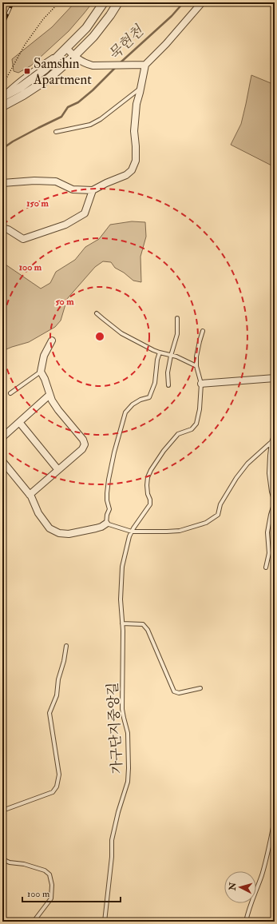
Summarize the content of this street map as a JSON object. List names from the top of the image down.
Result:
{
  "streets": {
    "lane": ["가구단지중앙길"]
  },
  "water": ["묵현천"],
  "places": {
    "transit": ["Samshin Apartment"]
  },
  "scale_bar": "100 m",
  "north": "left",
  "rings": ["150 m", "100 m", "50 m"]
}
